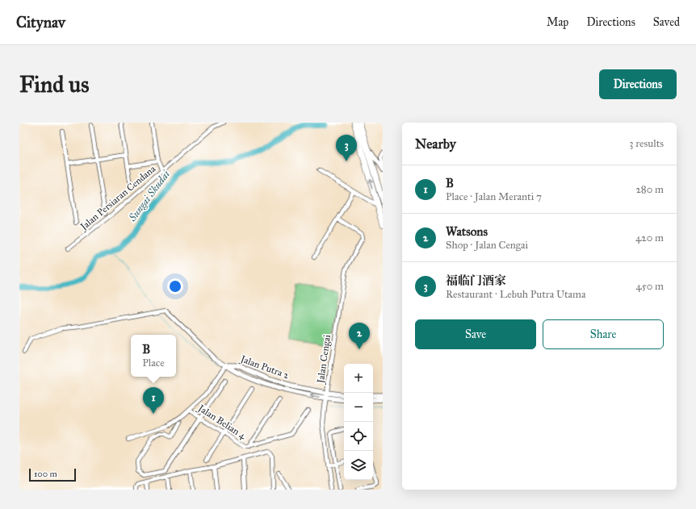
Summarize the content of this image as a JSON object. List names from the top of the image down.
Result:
{
  "streets": {
    "street": [
      "Jalan Persiaran Cendana",
      "Jalan Cengai",
      "Jalan Putra 2",
      "Jalan Belian 4"
    ]
  },
  "crossings": [
    ["Jalan Cengai", "Jalan Putra 2"]
  ],
  "water": ["Sungai Skudai"],
  "scale_bar": "100 m",
  "page": {
    "header": "Citynav",
    "nav": ["Map", "Directions", "Saved"],
    "buttons": [
      "Directions",
      ["Save", "Share"]
    ],
    "title": "Find us",
    "heading": ["Nearby", "3 results"],
    "pins": ["3", "2", "1"],
    "list": [
      {
        "mark": "1",
        "name": "B",
        "note": "Place · Jalan Meranti 7",
        "value": "280 m"
      },
      {
        "mark": "2",
        "name": "Watsons",
        "note": "Shop · Jalan Cengai",
        "value": "420 m"
      },
      {
        "mark": "3",
        "name": "福临门酒家",
        "note": "Restaurant · Lebuh Putra Utama",
        "value": "450 m"
      }
    ],
    "popup": ["B", "Place"],
    "map_buttons": ["+", "−"],
    "scale": "100 m"
  }
}
